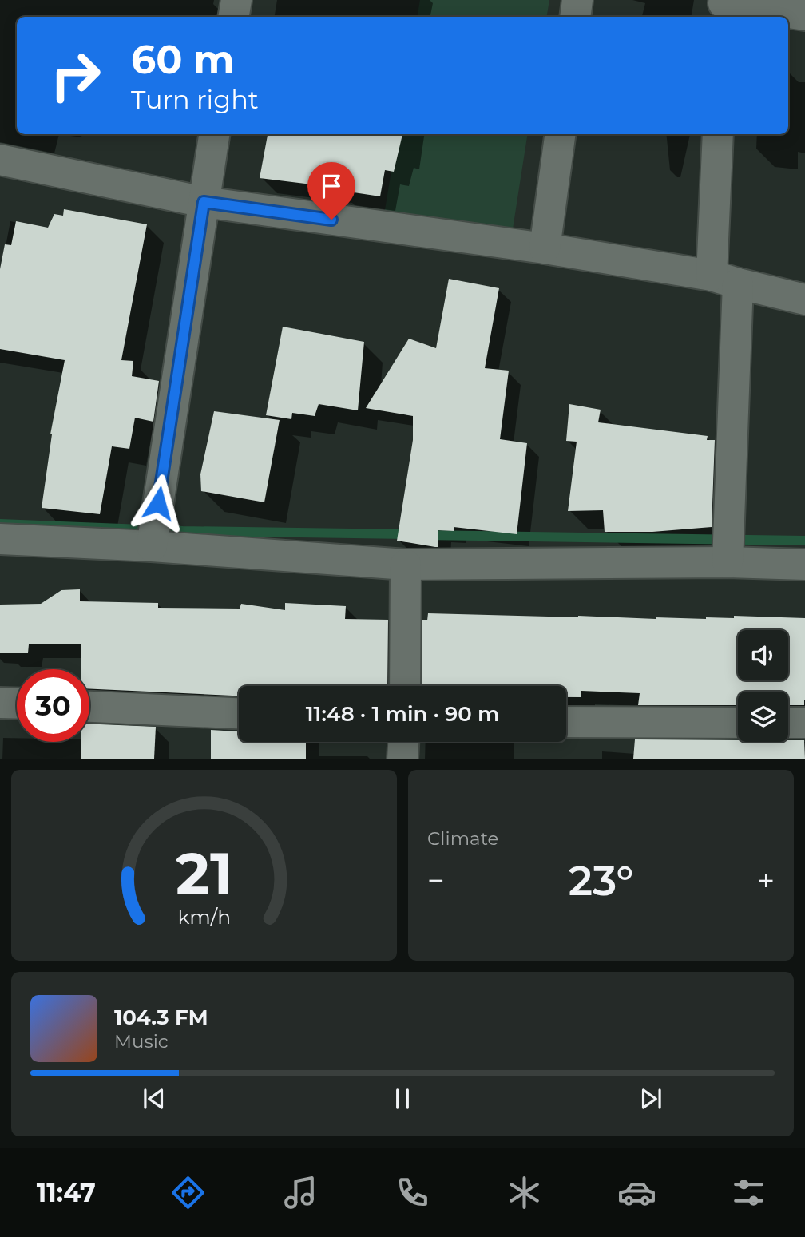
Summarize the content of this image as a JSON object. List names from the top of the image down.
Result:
{
  "page": {
    "turn": ["60 m", "Turn right"],
    "limit": "30",
    "trip": "11:48 · 1 min · 90 m",
    "tile": "Climate",
    "heat": ["−", "23°", "+"],
    "song": ["104.3 FM", "Music"],
    "tabs": "11:47",
    "gauge": ["21", "km/h"]
  }
}
